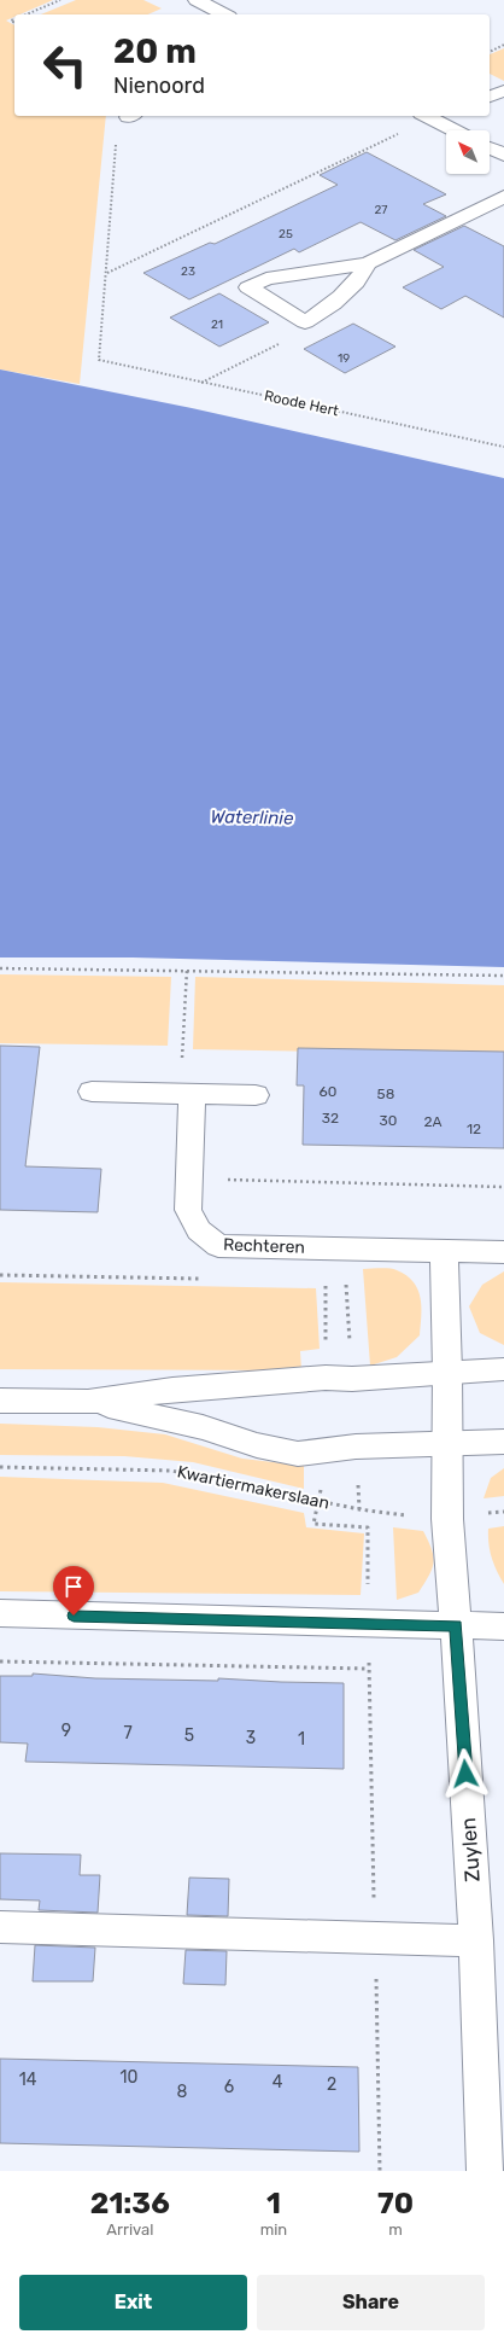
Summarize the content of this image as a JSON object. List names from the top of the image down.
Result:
{
  "streets": {
    "street": ["Rechteren", "Zuylen"],
    "path": ["Roode Hert", "Kwartiermakerslaan"]
  },
  "crossings": [
    ["Kwartiermakerslaan", "Zuylen"]
  ],
  "water": ["Waterlinie"],
  "house_numbers": [
    "27",
    "25",
    "23",
    "21",
    "19",
    "60",
    "58",
    "32",
    "30",
    "2A",
    "12",
    "9",
    "7",
    "5",
    "3",
    "1",
    "10",
    "14",
    "4",
    "2",
    "6",
    "8"
  ],
  "north": "top left",
  "page": {
    "turn": ["20 m", "Nienoord"],
    "eta": [
      "21:36",
      "Arrival",
      "1",
      "min",
      "70",
      "m"
    ],
    "buttons": ["Exit", "Share"]
  }
}
